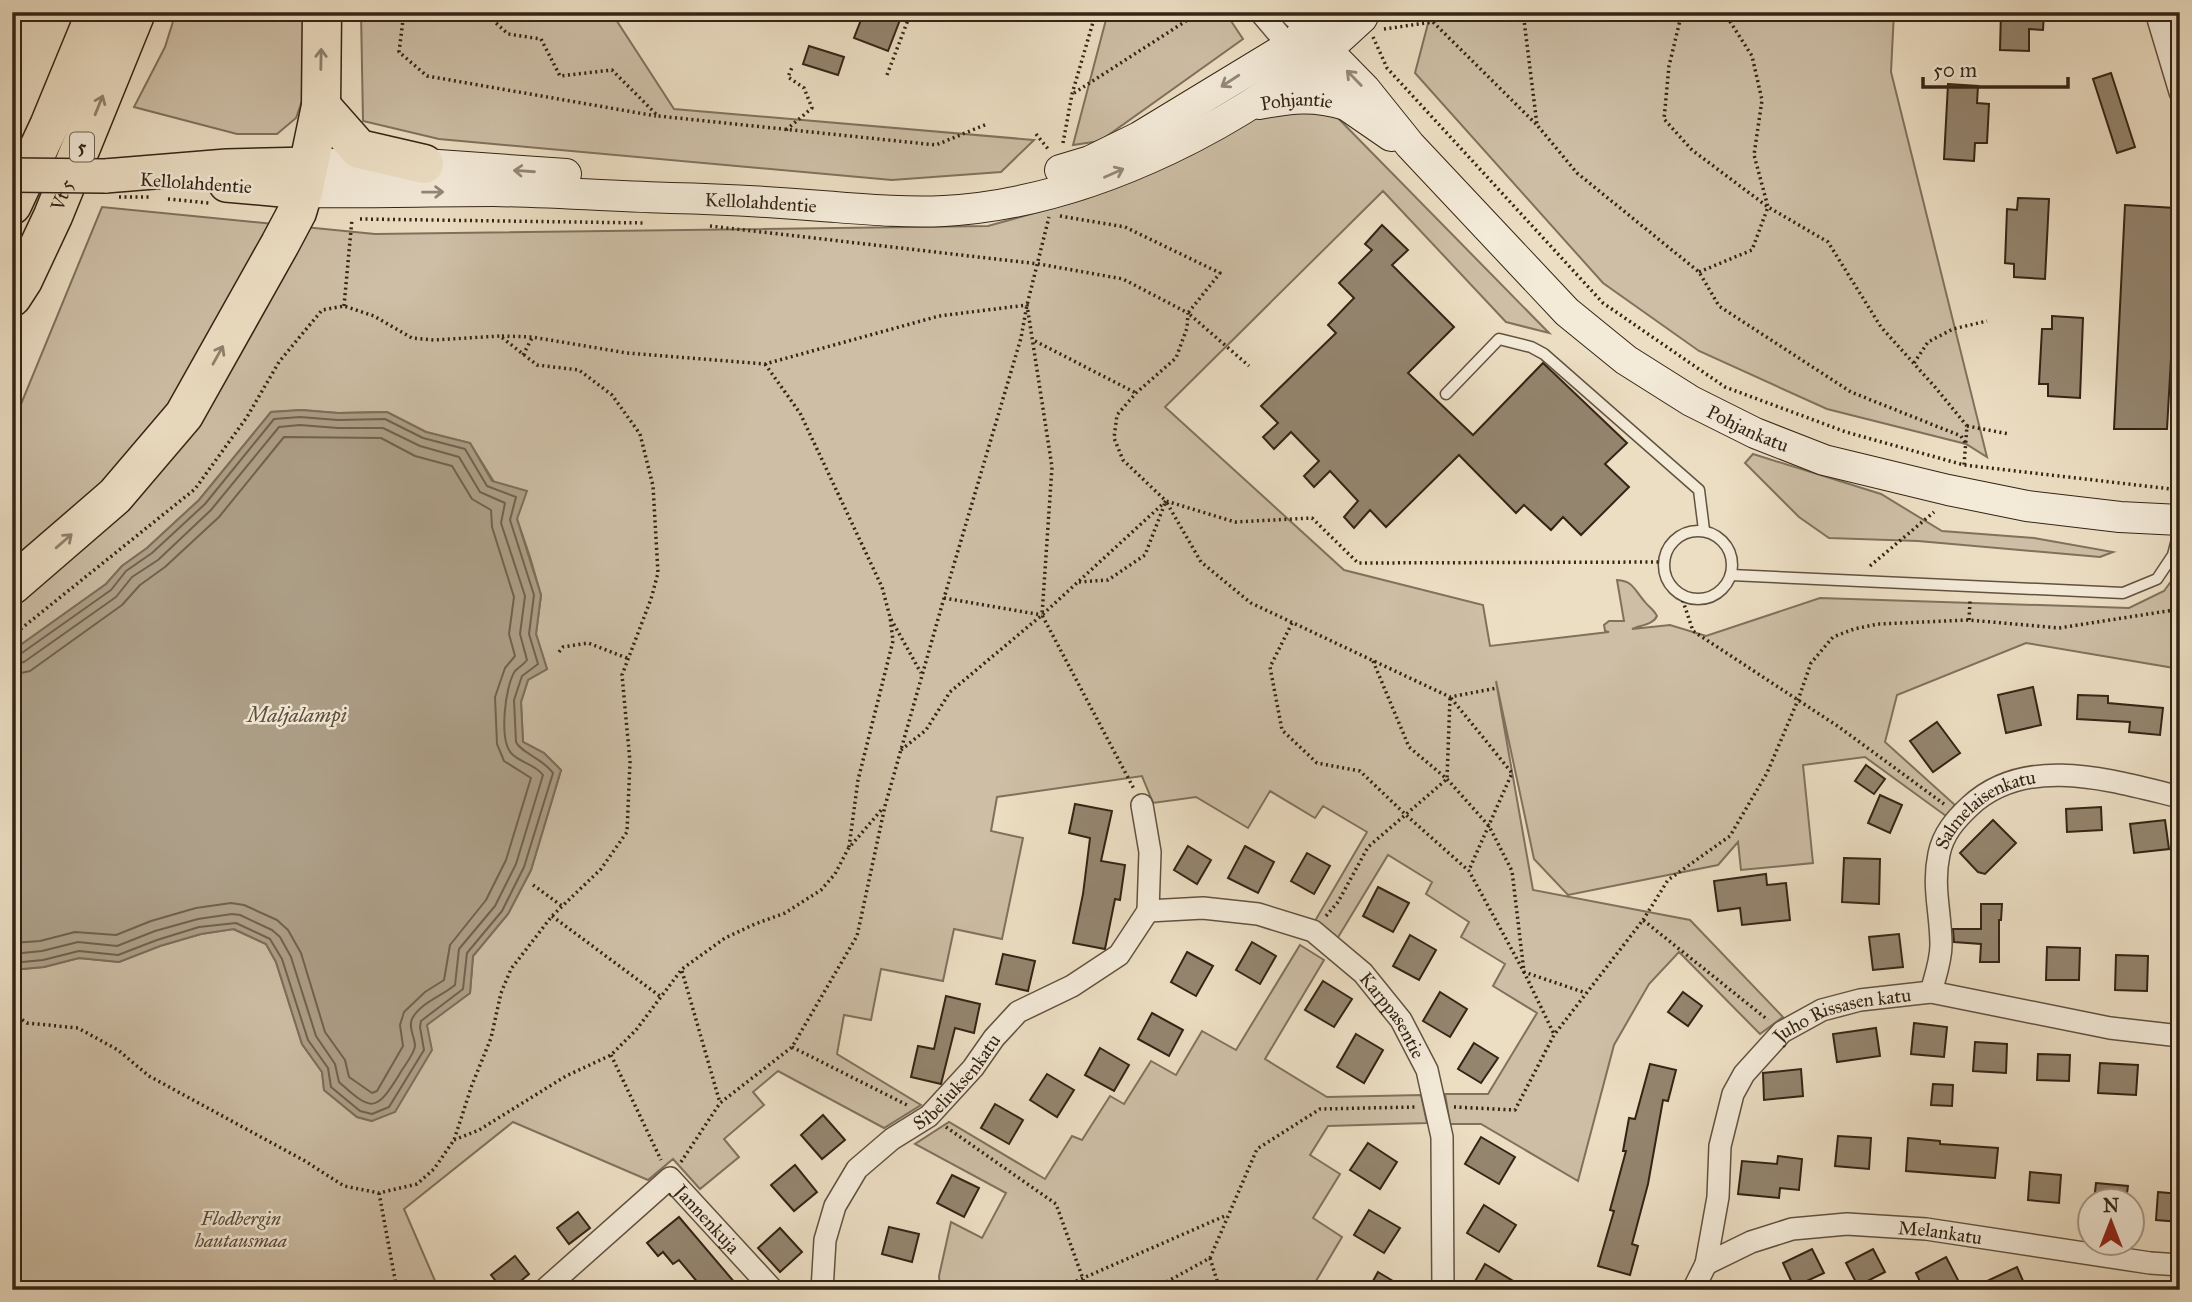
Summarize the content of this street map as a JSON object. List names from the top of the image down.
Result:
{
  "streets": {
    "highway": ["5", "Vt 5"],
    "main road": ["Pohjantie", "Kellolahdentie", "Pohjankatu"],
    "street": [
      "Salmelaisenkatu",
      "Karppasentie",
      "Juho Rissasen katu",
      "Sibeliuksenkatu",
      "Jannenkuja",
      "Melankatu"
    ]
  },
  "crossings": [
    ["Pohjantie", "Kellolahdentie"],
    ["Pohjantie", "Pohjankatu"],
    ["Kellolahdentie", "Pohjankatu"],
    ["Salmelaisenkatu", "Juho Rissasen katu"],
    ["Karppasentie", "Sibeliuksenkatu"],
    ["Juho Rissasen katu", "Melankatu"]
  ],
  "water": ["Maljalampi"],
  "parks": ["Flodbergin hautausmaa"],
  "scale_bar": "50 m",
  "north": "top"
}
